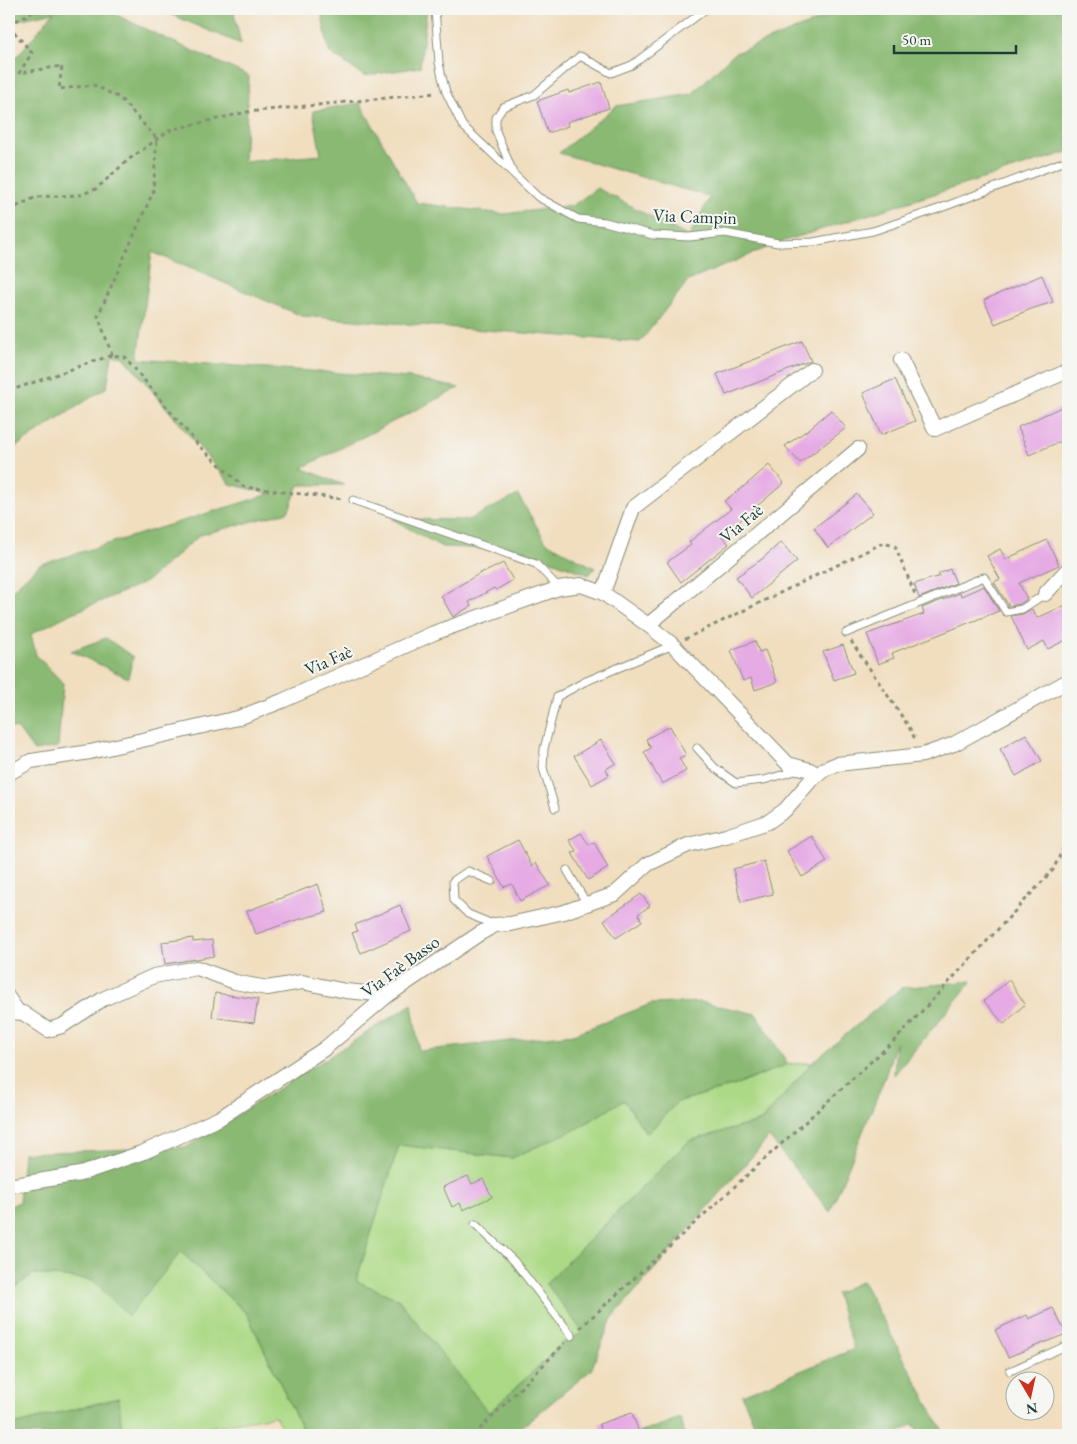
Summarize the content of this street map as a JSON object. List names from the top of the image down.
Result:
{
  "streets": {
    "street": ["Via Faè", "Via Faè Basso"],
    "lane": ["Via Campin"]
  },
  "crossings": [
    ["Via Faè", "Via Faè Basso"]
  ],
  "scale_bar": "50 m",
  "north": "bottom"
}
